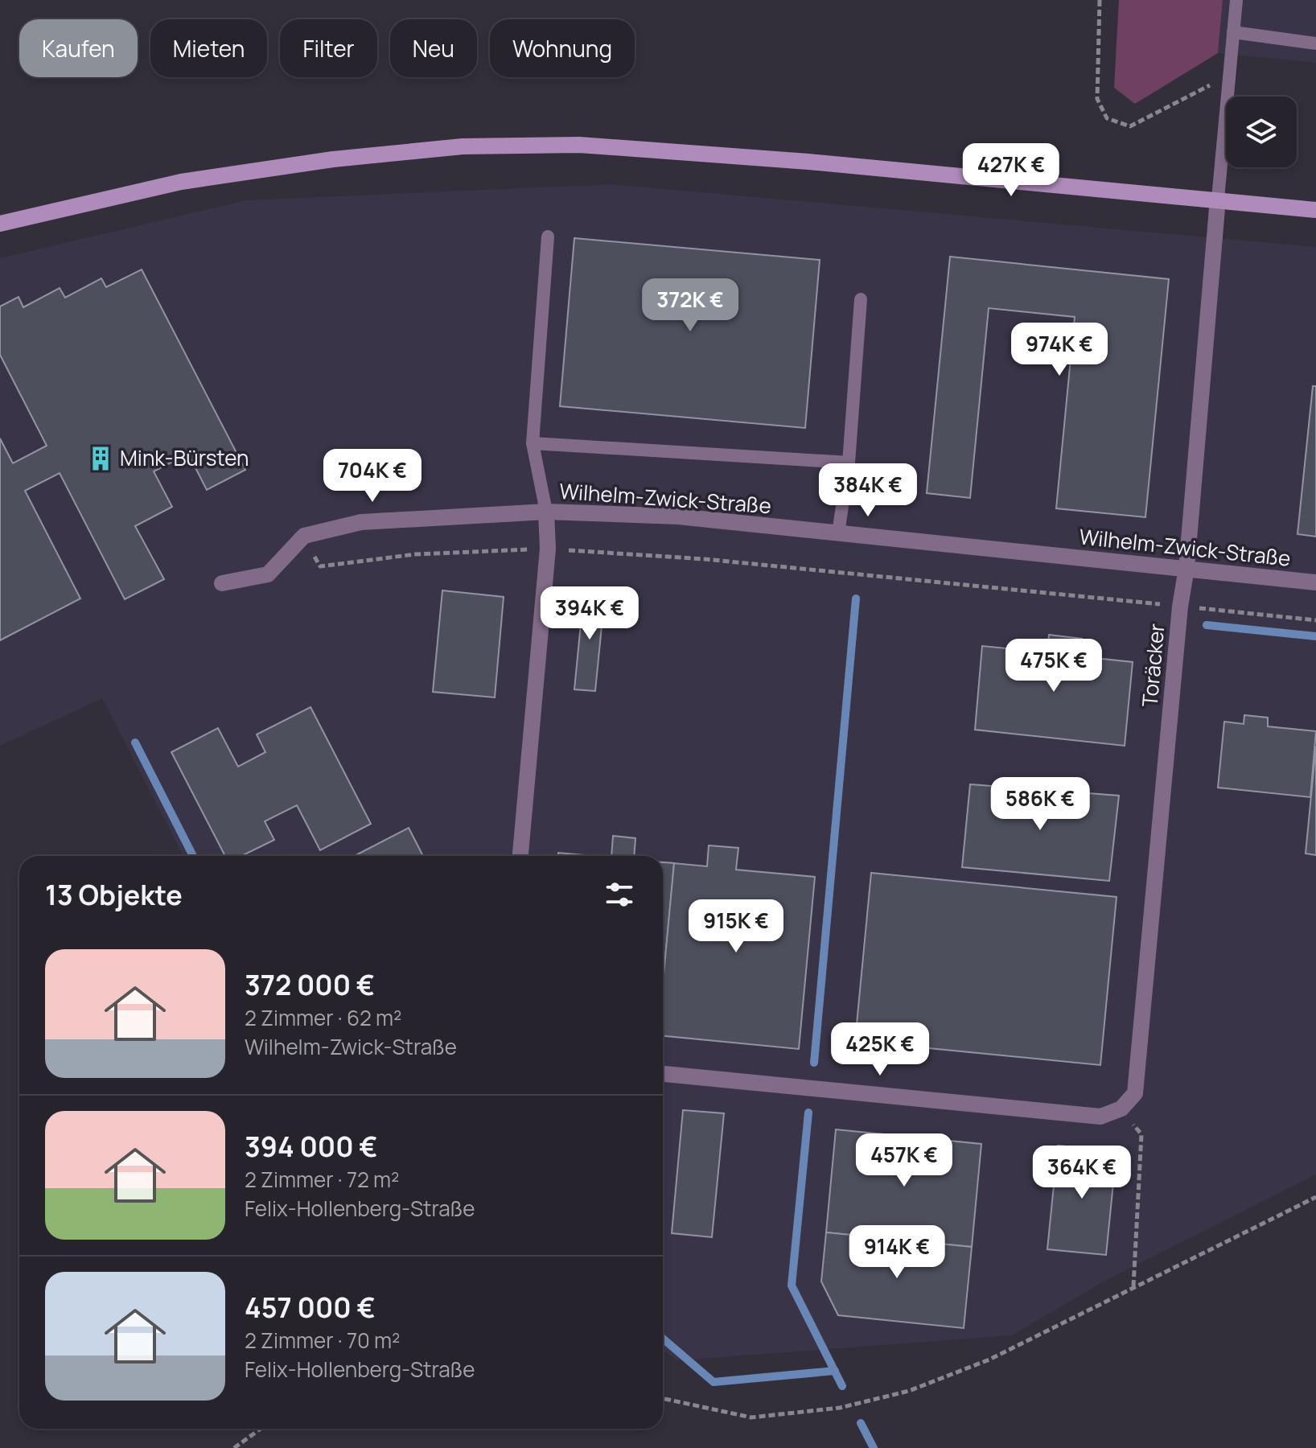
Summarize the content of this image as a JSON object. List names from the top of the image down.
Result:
{
  "streets": {
    "street": ["Wilhelm-Zwick-Straße", "Toräcker"]
  },
  "crossings": [
    ["Wilhelm-Zwick-Straße", "Toräcker"]
  ],
  "places": {
    "building": ["Mink-Bürsten"]
  },
  "page": {
    "chip": [
      "Kaufen",
      "Mieten",
      "Filter",
      "Neu",
      "Wohnung"
    ],
    "price": [
      "427K €",
      "372K €",
      "974K €",
      "704K €",
      "384K €",
      "394K €",
      "475K €",
      "586K €",
      "915K €",
      "425K €",
      "457K €",
      "364K €",
      "914K €"
    ],
    "heading": "13 Objekte",
    "list": [
      {
        "name": "372 000 €",
        "note": "2 Zimmer · 62 m² · Wilhelm-Zwick-Straße"
      },
      {
        "name": "394 000 €",
        "note": "2 Zimmer · 72 m² · Felix-Hollenberg-Straße"
      },
      {
        "name": "457 000 €",
        "note": "2 Zimmer · 70 m² · Felix-Hollenberg-Straße"
      }
    ]
  }
}
